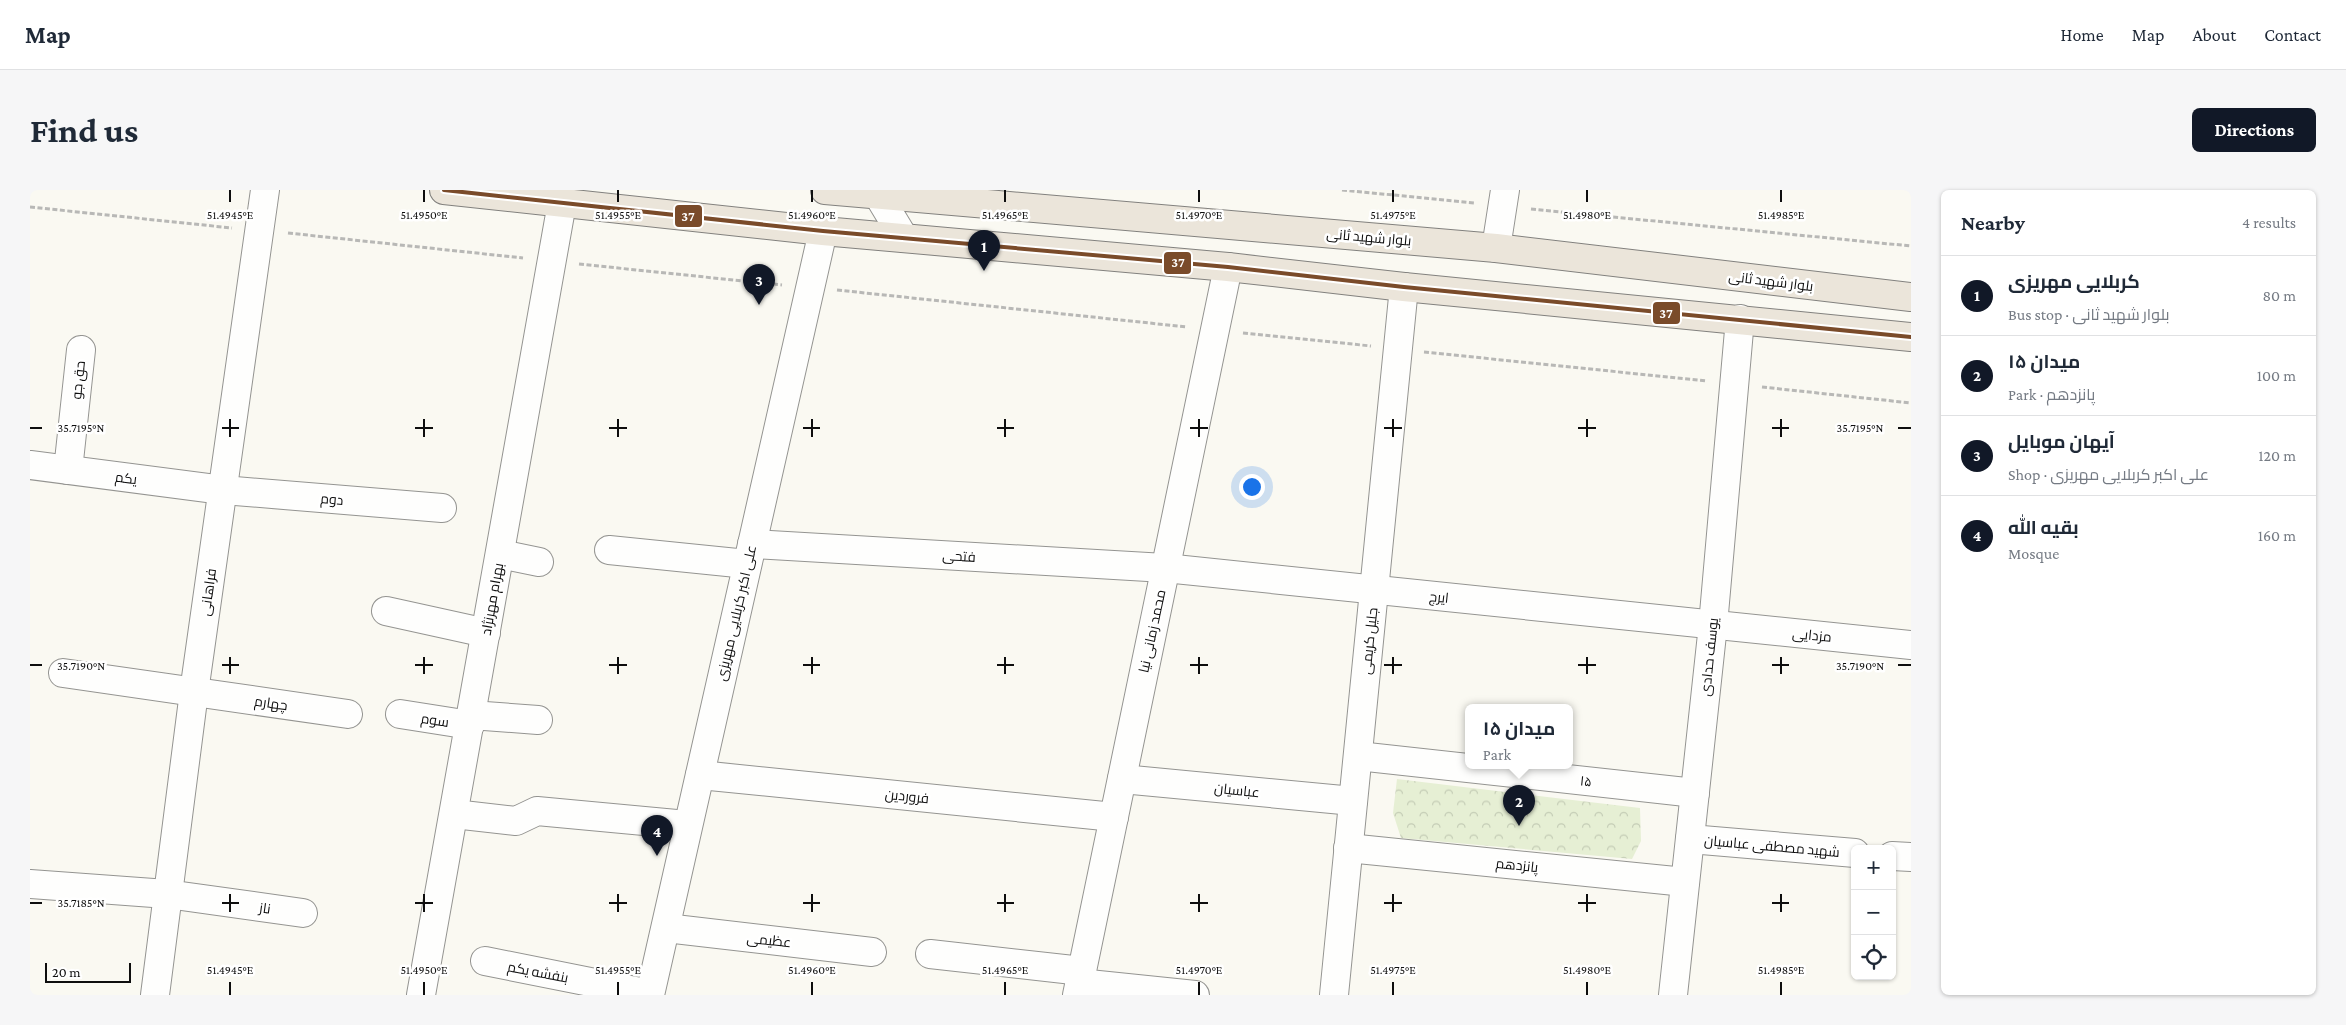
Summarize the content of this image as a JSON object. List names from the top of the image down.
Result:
{
  "streets": {
    "main road": ["بلوار شهید ثانی"],
    "street": [
      "حق جو",
      "یکم",
      "دوم",
      "فتحی",
      "فراهانی",
      "ایرج",
      "بهرام مهرنژاد",
      "علی اکبر کربلایی مهریزی",
      "محمد زمانی نیا",
      "مزدایی",
      "جلیل کریمی",
      "یوسف حدادی",
      "چهارم",
      "سوم",
      "۱۵",
      "عباسیان",
      "فروردین",
      "شهید مصطفی عباسیان",
      "پانزدهم",
      "ناز",
      "عظیمی",
      "بنفشه یکم"
    ]
  },
  "crossings": [
    ["حق جو", "یکم"],
    ["یکم", "دوم"],
    ["یکم", "فراهانی"],
    ["دوم", "فراهانی"],
    ["فتحی", "ایرج"],
    ["فتحی", "علی اکبر کربلایی مهریزی"],
    ["فتحی", "محمد زمانی نیا"],
    ["فراهانی", "چهارم"],
    ["فراهانی", "ناز"],
    ["ایرج", "محمد زمانی نیا"],
    ["ایرج", "مزدایی"],
    ["ایرج", "جلیل کریمی"],
    ["ایرج", "یوسف حدادی"],
    ["بهرام مهرنژاد", "سوم"],
    ["علی اکبر کربلایی مهریزی", "فروردین"],
    ["علی اکبر کربلایی مهریزی", "عظیمی"],
    ["علی اکبر کربلایی مهریزی", "بنفشه یکم"],
    ["محمد زمانی نیا", "عباسیان"],
    ["محمد زمانی نیا", "فروردین"],
    ["مزدایی", "یوسف حدادی"],
    ["جلیل کریمی", "۱۵"],
    ["جلیل کریمی", "عباسیان"],
    ["جلیل کریمی", "پانزدهم"],
    ["یوسف حدادی", "۱۵"],
    ["یوسف حدادی", "شهید مصطفی عباسیان"],
    ["یوسف حدادی", "پانزدهم"]
  ],
  "lines": ["transit line 37"],
  "scale_bar": "20 m",
  "page": {
    "header": "Map",
    "nav": [
      "Home",
      "Map",
      "About",
      "Contact"
    ],
    "buttons": "Directions",
    "title": "Find us",
    "heading": ["Nearby", "4 results"],
    "pins": [
      "1",
      "3",
      "2",
      "4"
    ],
    "list": [
      {
        "mark": "1",
        "name": "کربلایی مهریزی",
        "note": "Bus stop · بلوار شهید ثانی",
        "value": "80 m"
      },
      {
        "mark": "2",
        "name": "میدان ۱۵",
        "note": "Park · پانزدهم",
        "value": "100 m"
      },
      {
        "mark": "3",
        "name": "آیهان موبایل",
        "note": "Shop · علی اکبر کربلایی مهریزی",
        "value": "120 m"
      },
      {
        "mark": "4",
        "name": "بقیه الله",
        "note": "Mosque",
        "value": "160 m"
      }
    ],
    "popup": ["میدان ۱۵", "Park"],
    "map_buttons": ["+", "−"],
    "scale": "20 m"
  },
  "coordinates": [
    "51.4945°E",
    "51.4950°E",
    "51.4955°E",
    "51.4960°E",
    "51.4965°E",
    "51.4970°E",
    "51.4975°E",
    "51.4980°E",
    "51.4985°E",
    "35.7195°N",
    "35.7190°N",
    "35.7185°N"
  ]
}
